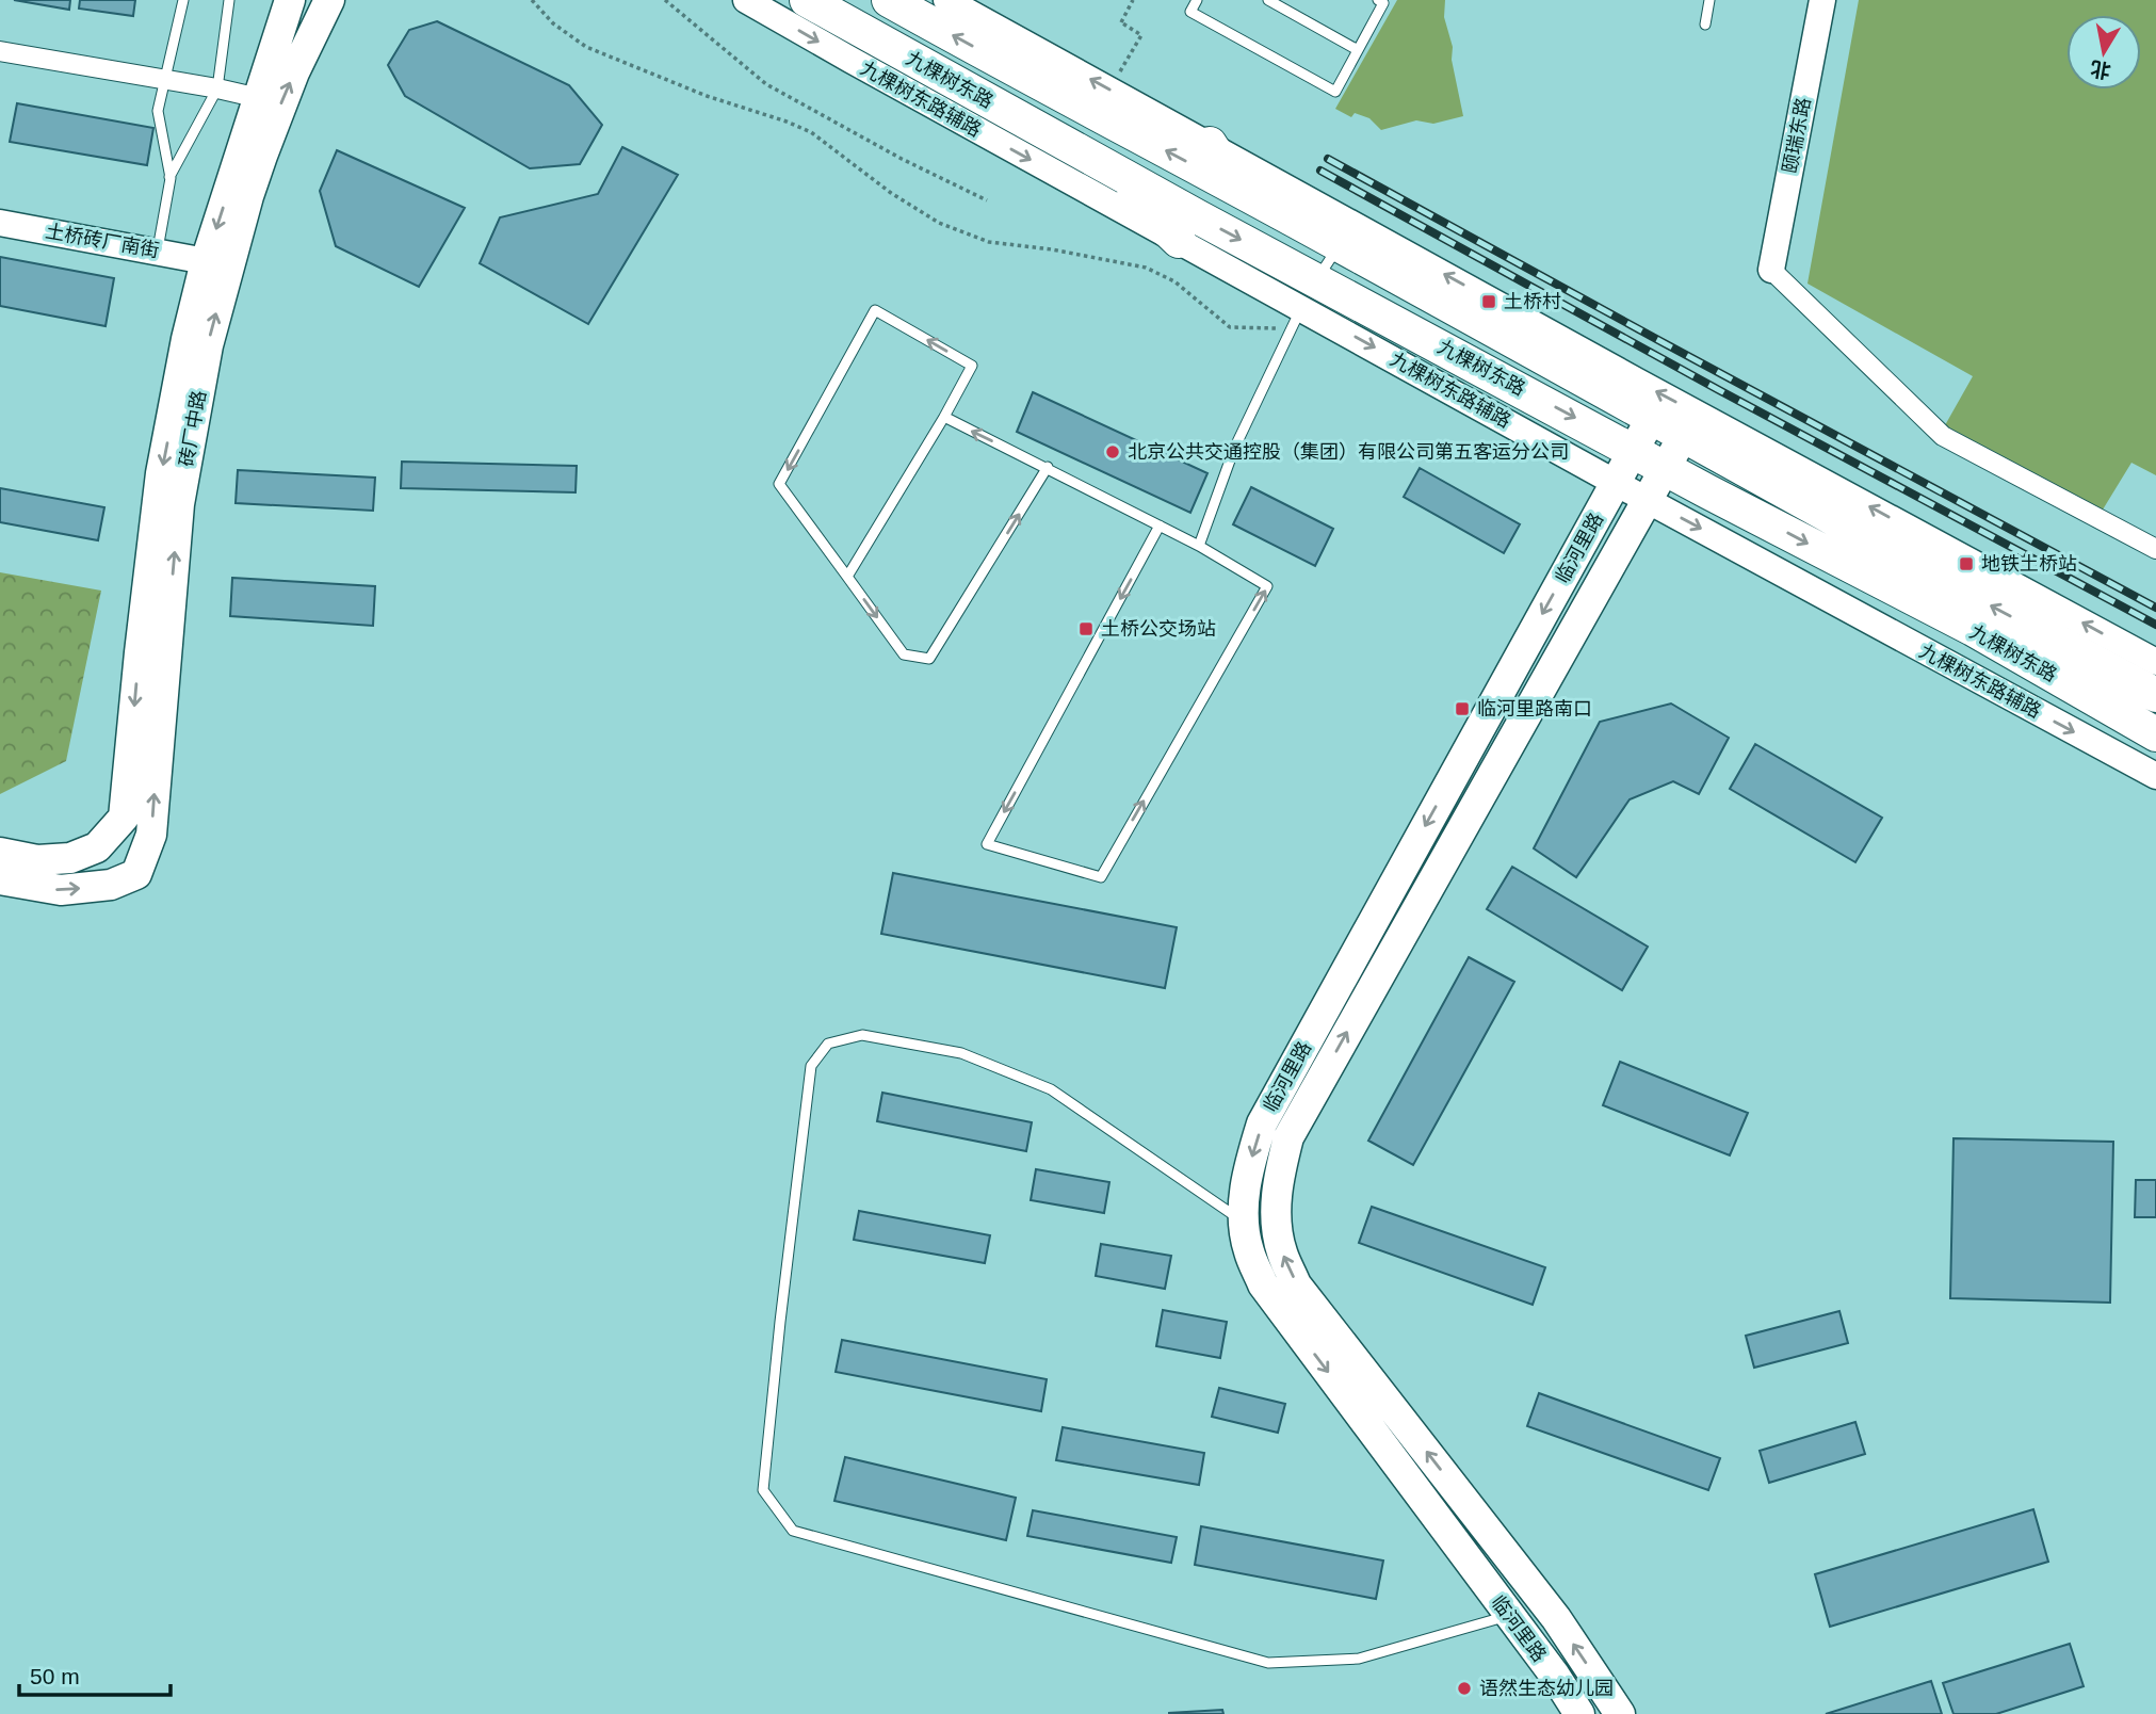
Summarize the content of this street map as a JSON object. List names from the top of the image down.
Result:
{
  "streets": {
    "highway": ["九棵树东路"],
    "main road": ["砖厂中路", "临河里路"],
    "street": ["九棵树东路辅路", "颐瑞东路", "土桥砖厂南街"]
  },
  "crossings": [
    ["九棵树东路", "九棵树东路辅路"],
    ["九棵树东路", "临河里路"],
    ["九棵树东路辅路", "临河里路"],
    ["土桥砖厂南街", "砖厂中路"]
  ],
  "places": {
    "transit": [
      "土桥村",
      "地铁土桥站",
      "土桥公交场站",
      "临河里路南口"
    ],
    "other": ["北京公共交通控股（集团）有限公司第五客运分公司", "语然生态幼儿园"]
  },
  "scale_bar": "50 m",
  "north": "bottom"
}
